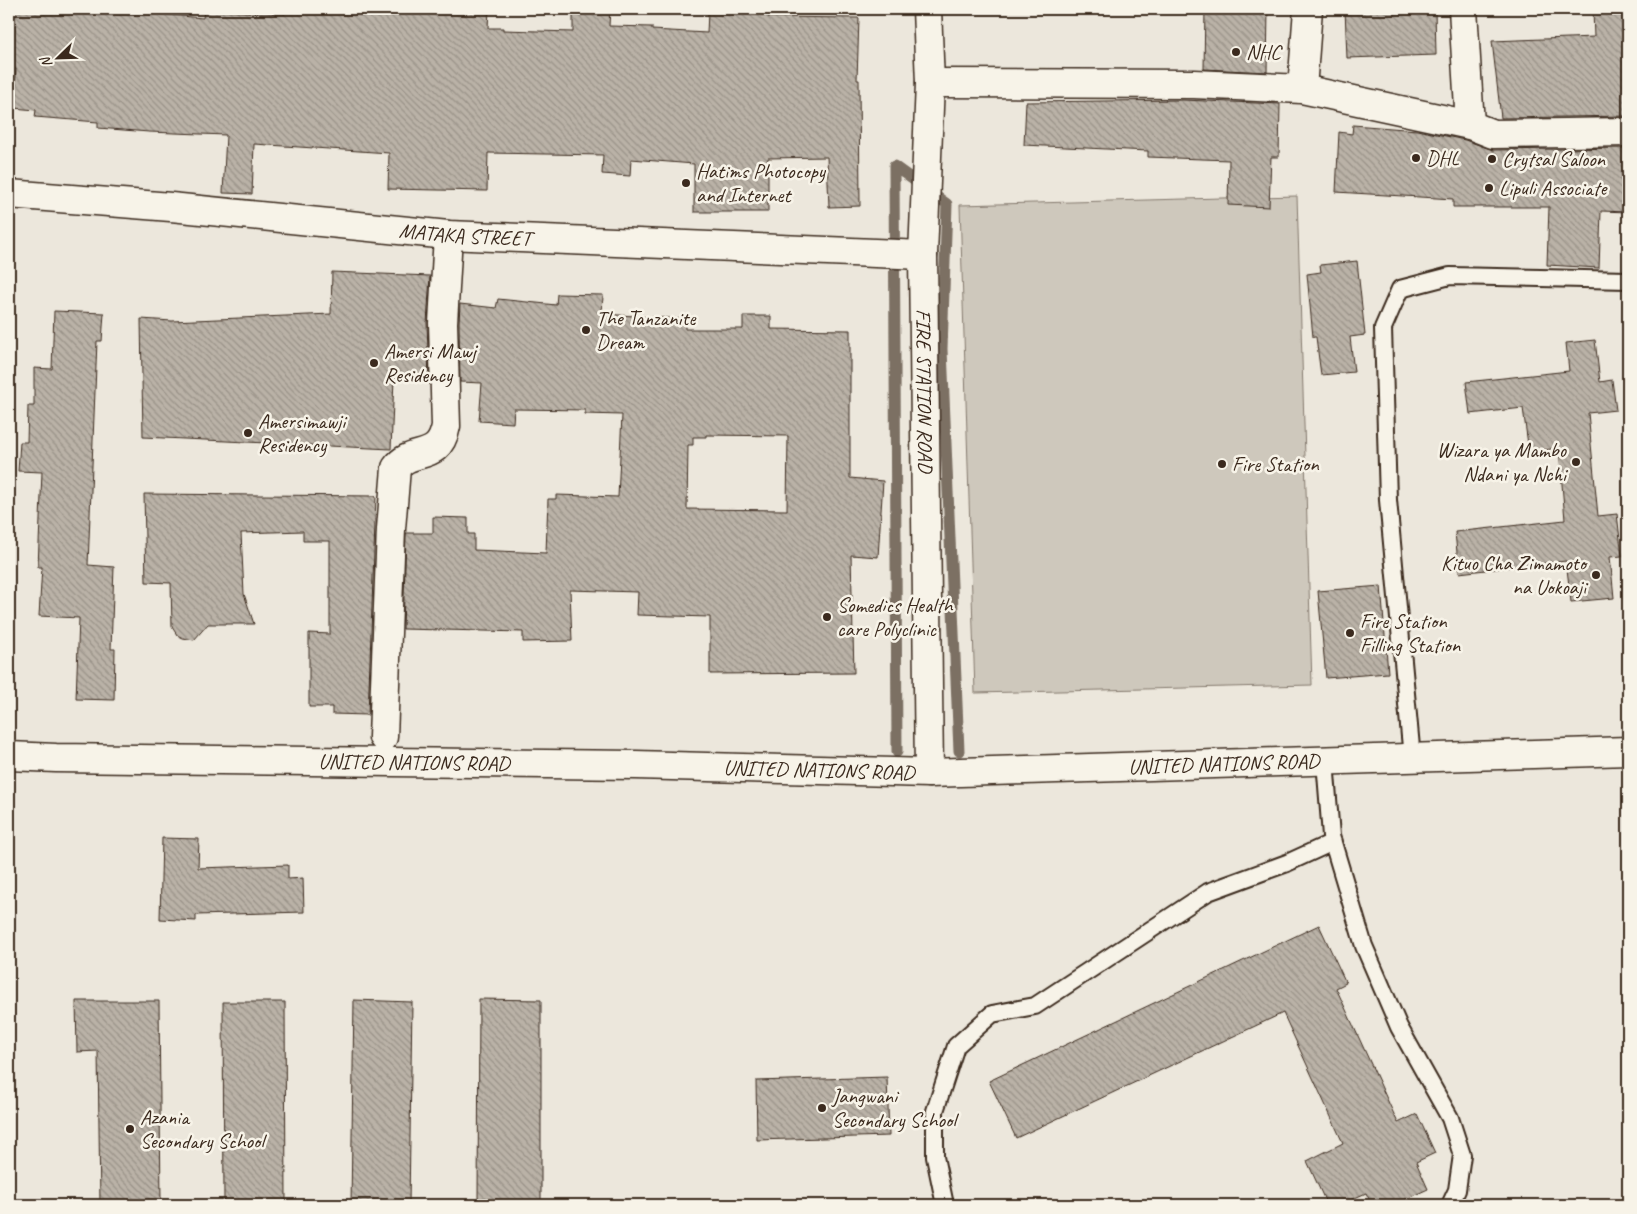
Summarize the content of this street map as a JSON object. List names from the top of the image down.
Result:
{
  "streets": {
    "street": ["MATAKA STREET", "FIRE STATION ROAD", "UNITED NATIONS ROAD"]
  },
  "crossings": [
    ["MATAKA STREET", "FIRE STATION ROAD"],
    ["FIRE STATION ROAD", "UNITED NATIONS ROAD"]
  ],
  "places": [
    "NHC",
    "DHL",
    "Crytsal Saloon",
    "Hatims Photocopy and Internet",
    "Lipuli Associate",
    "The Tanzanite Dream",
    "Amersi Mawj Residency",
    "Amersimawji Residency",
    "Wizara ya Mambo Ndani ya Nchi",
    "Fire Station",
    "Kituo Cha Zimamoto na Uokoaji",
    "Somedics Health care Polyclinic",
    "Fire Station Filling Station",
    "Jangwani Secondary School",
    "Azania Secondary School"
  ],
  "north": "bottom left"
}
